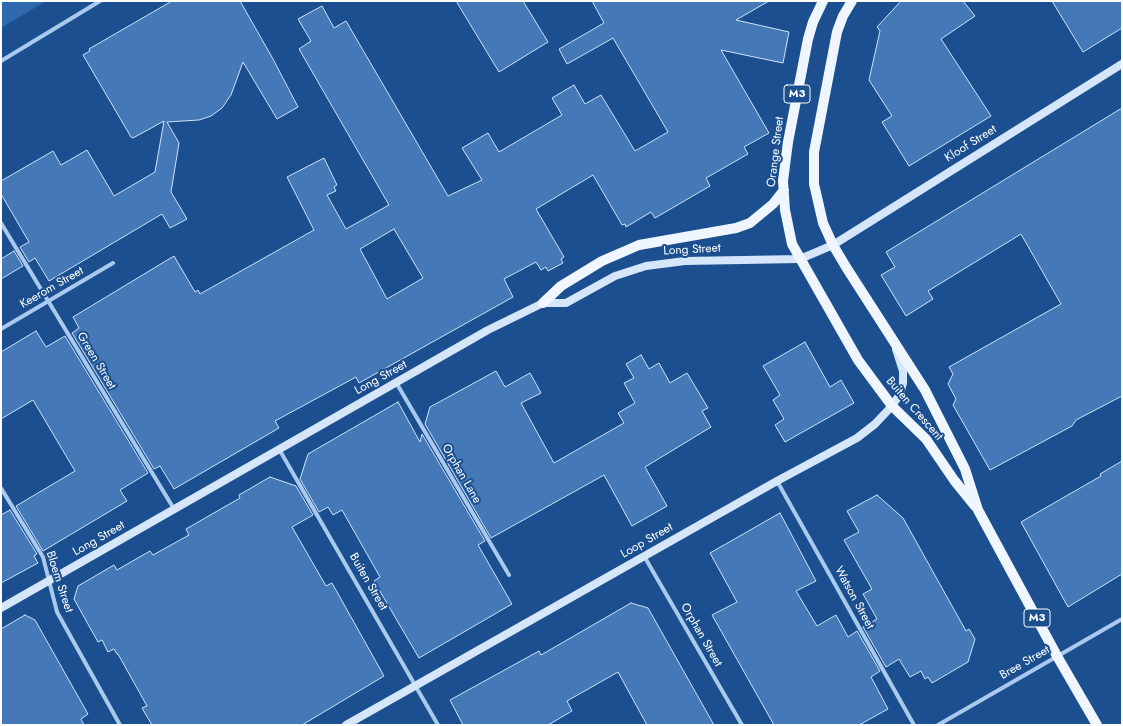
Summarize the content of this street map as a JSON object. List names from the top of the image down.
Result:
{
  "streets": {
    "main road": ["M3", "Orange Street", "Buiten Crescent"],
    "street": [
      "Kloof Street",
      "Long Street",
      "Keerom Street",
      "Green Street",
      "Orphan Lane",
      "Loop Street",
      "Bloem Street",
      "Buiten Street",
      "Watson Street",
      "Orphan Street",
      "Bree Street"
    ]
  },
  "crossings": [
    ["M3", "Kloof Street"],
    ["M3", "Buiten Crescent"],
    ["Kloof Street", "Orange Street"],
    ["Kloof Street", "Long Street"],
    ["Kloof Street", "Buiten Crescent"],
    ["Orange Street", "Long Street"],
    ["Orange Street", "Buiten Crescent"],
    ["Long Street", "Green Street"],
    ["Long Street", "Buiten Crescent"],
    ["Long Street", "Orphan Lane"],
    ["Long Street", "Bloem Street"],
    ["Long Street", "Buiten Street"],
    ["Keerom Street", "Green Street"],
    ["Buiten Crescent", "Loop Street"],
    ["Buiten Crescent", "Bree Street"],
    ["Loop Street", "Buiten Street"],
    ["Loop Street", "Watson Street"],
    ["Loop Street", "Orphan Street"]
  ]
}
